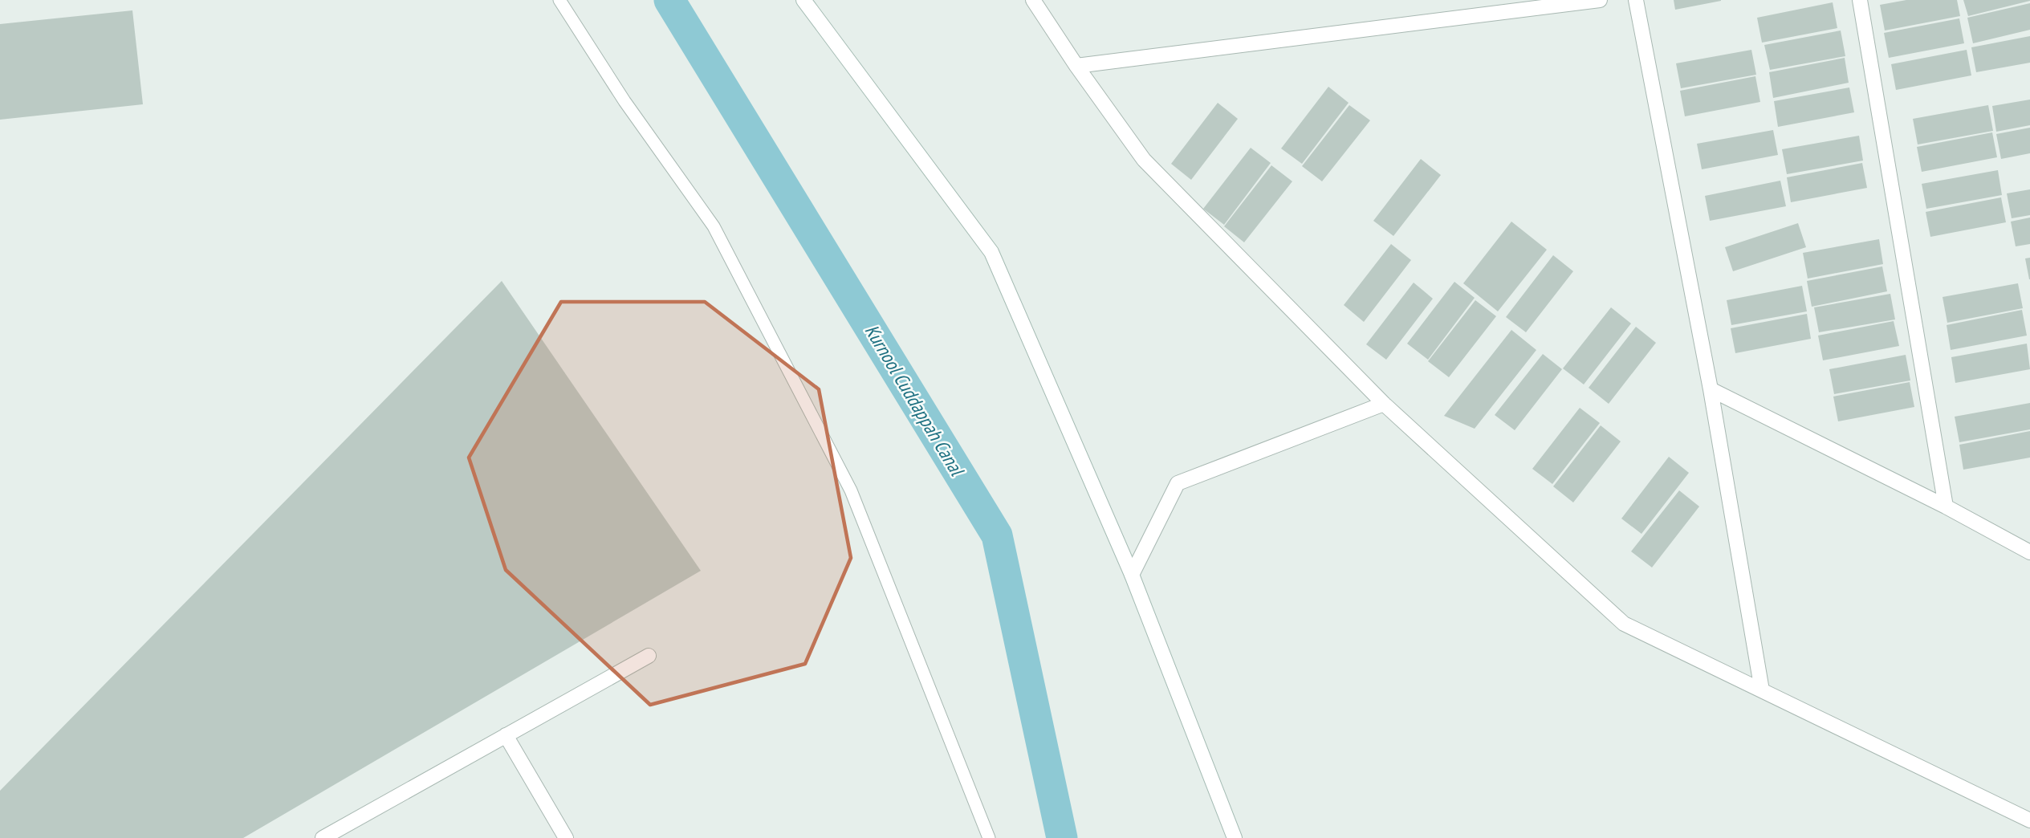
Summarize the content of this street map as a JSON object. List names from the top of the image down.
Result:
{
  "water": ["Kurnool Cuddappah Canal"]
}
